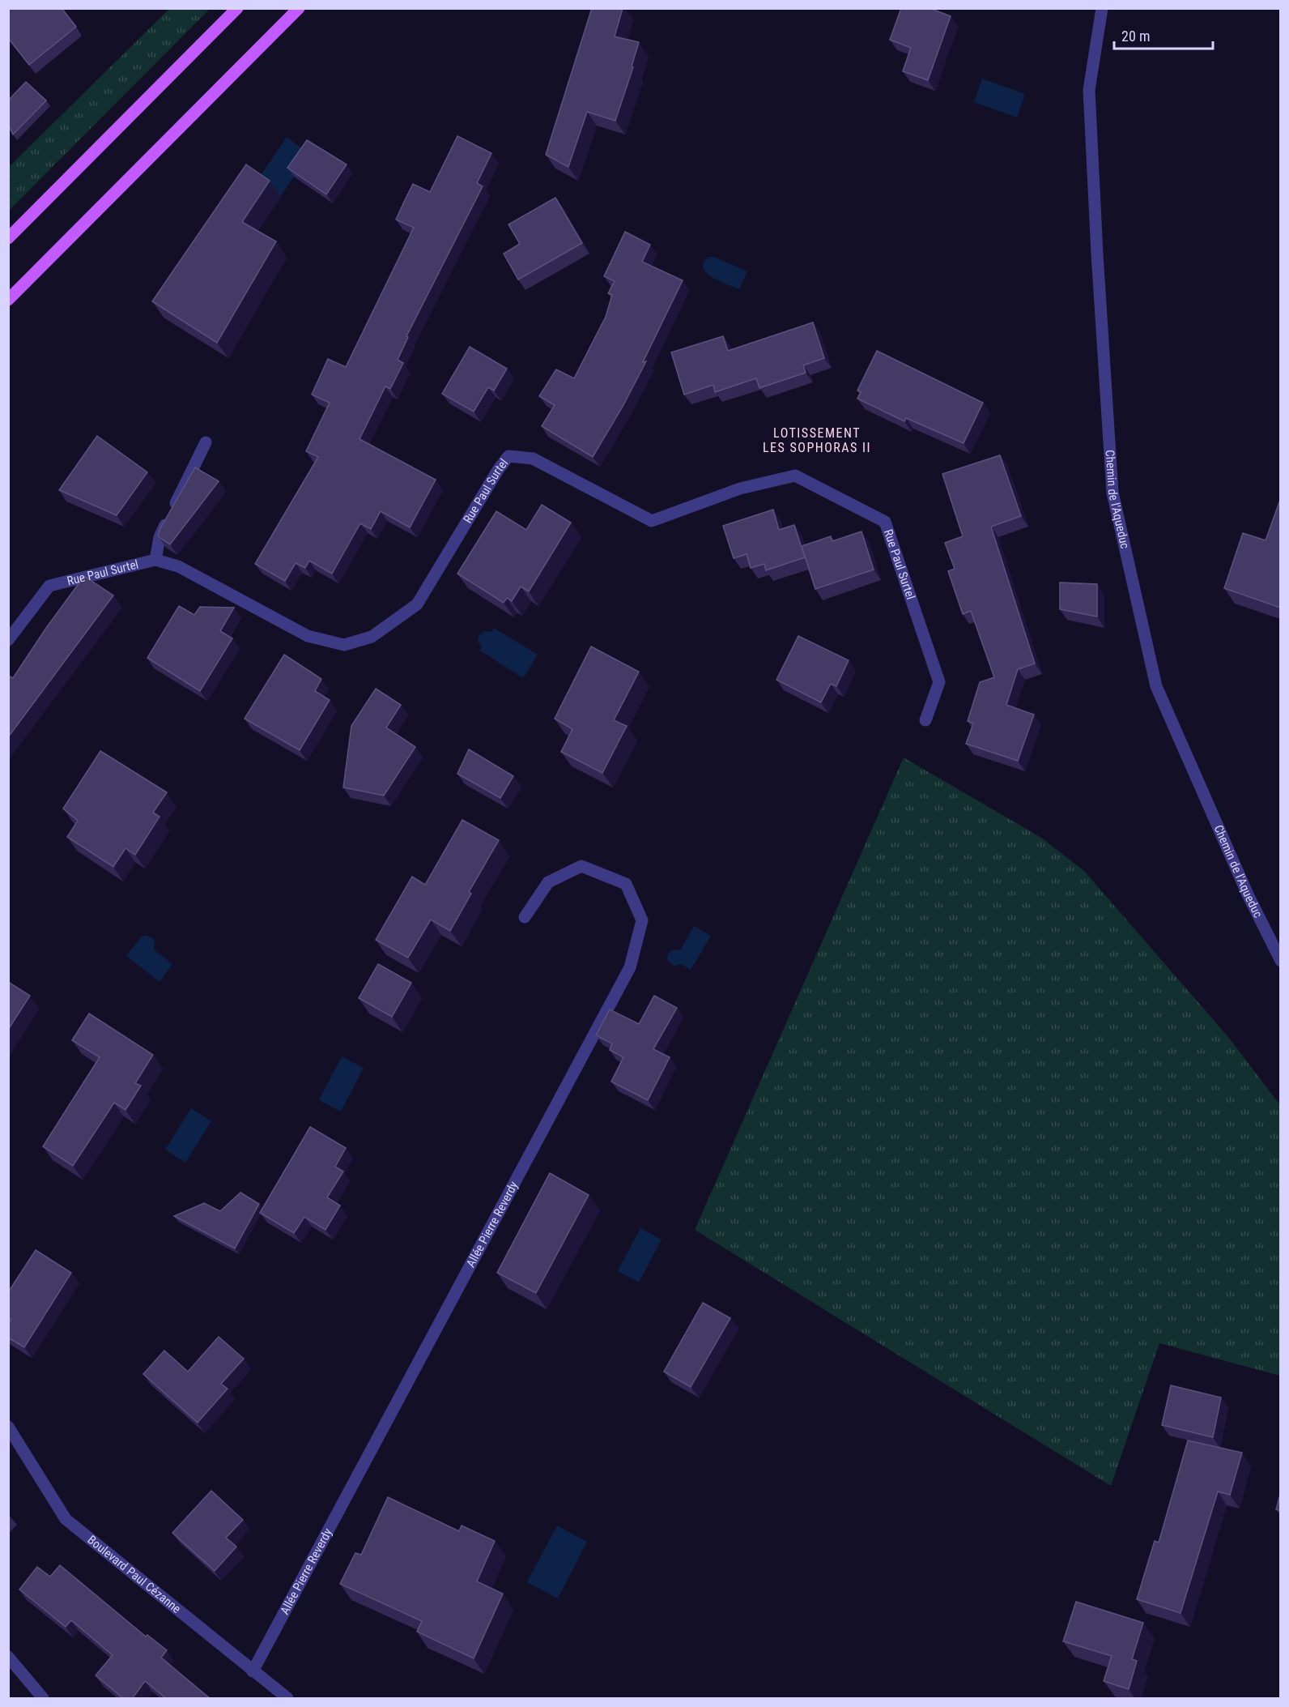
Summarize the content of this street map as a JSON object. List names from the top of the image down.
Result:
{
  "streets": {
    "street": [
      "Rue Paul Surtel",
      "Chemin de l'Aqueduc",
      "Allée Pierre Reverdy",
      "Boulevard Paul Cézanne"
    ]
  },
  "crossings": [
    ["Allée Pierre Reverdy", "Boulevard Paul Cézanne"]
  ],
  "districts": ["LOTISSEMENT LES SOPHORAS II"],
  "scale_bar": "20 m"
}
